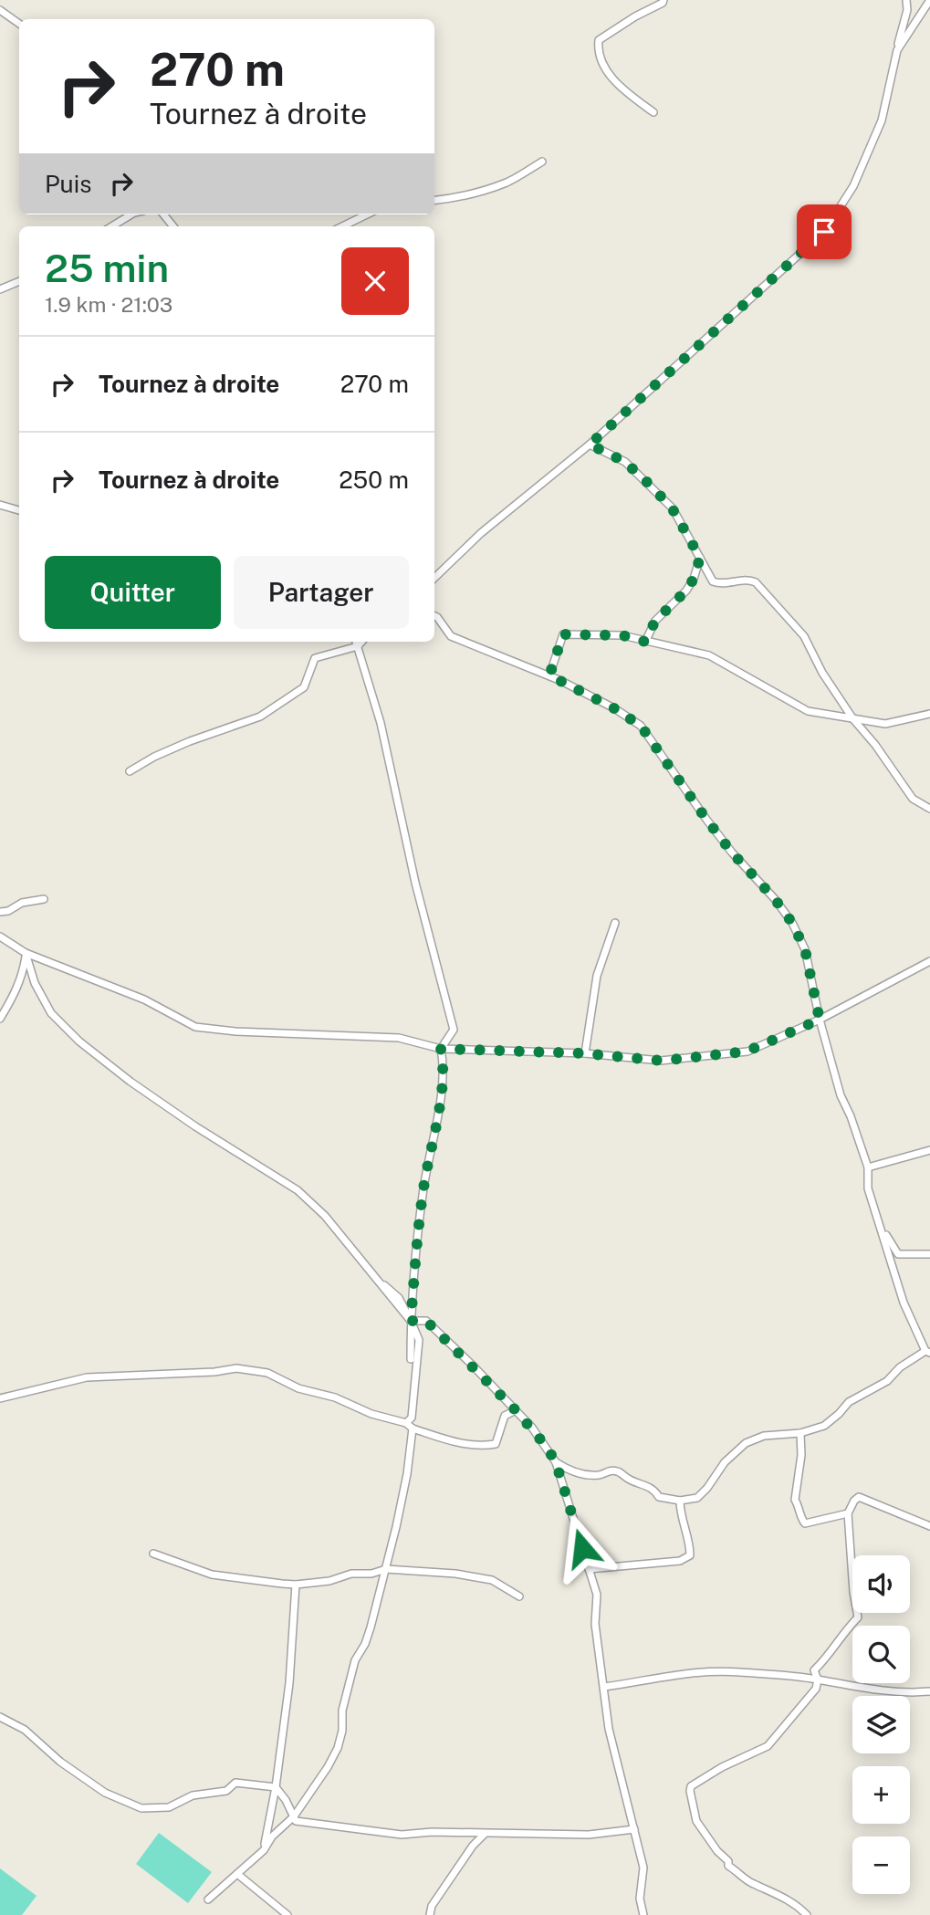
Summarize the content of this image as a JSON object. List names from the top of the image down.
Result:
{
  "page": {
    "turn": ["270 m", "Tournez à droite"],
    "then": "Puis",
    "heading": ["25 min", "1.9 km · 21:03"],
    "list": [
      {
        "name": "Tournez à droite",
        "value": "270 m"
      },
      {
        "name": "Tournez à droite",
        "value": "250 m"
      }
    ],
    "buttons": ["Quitter", "Partager"],
    "map_buttons": ["+", "−"]
  }
}
